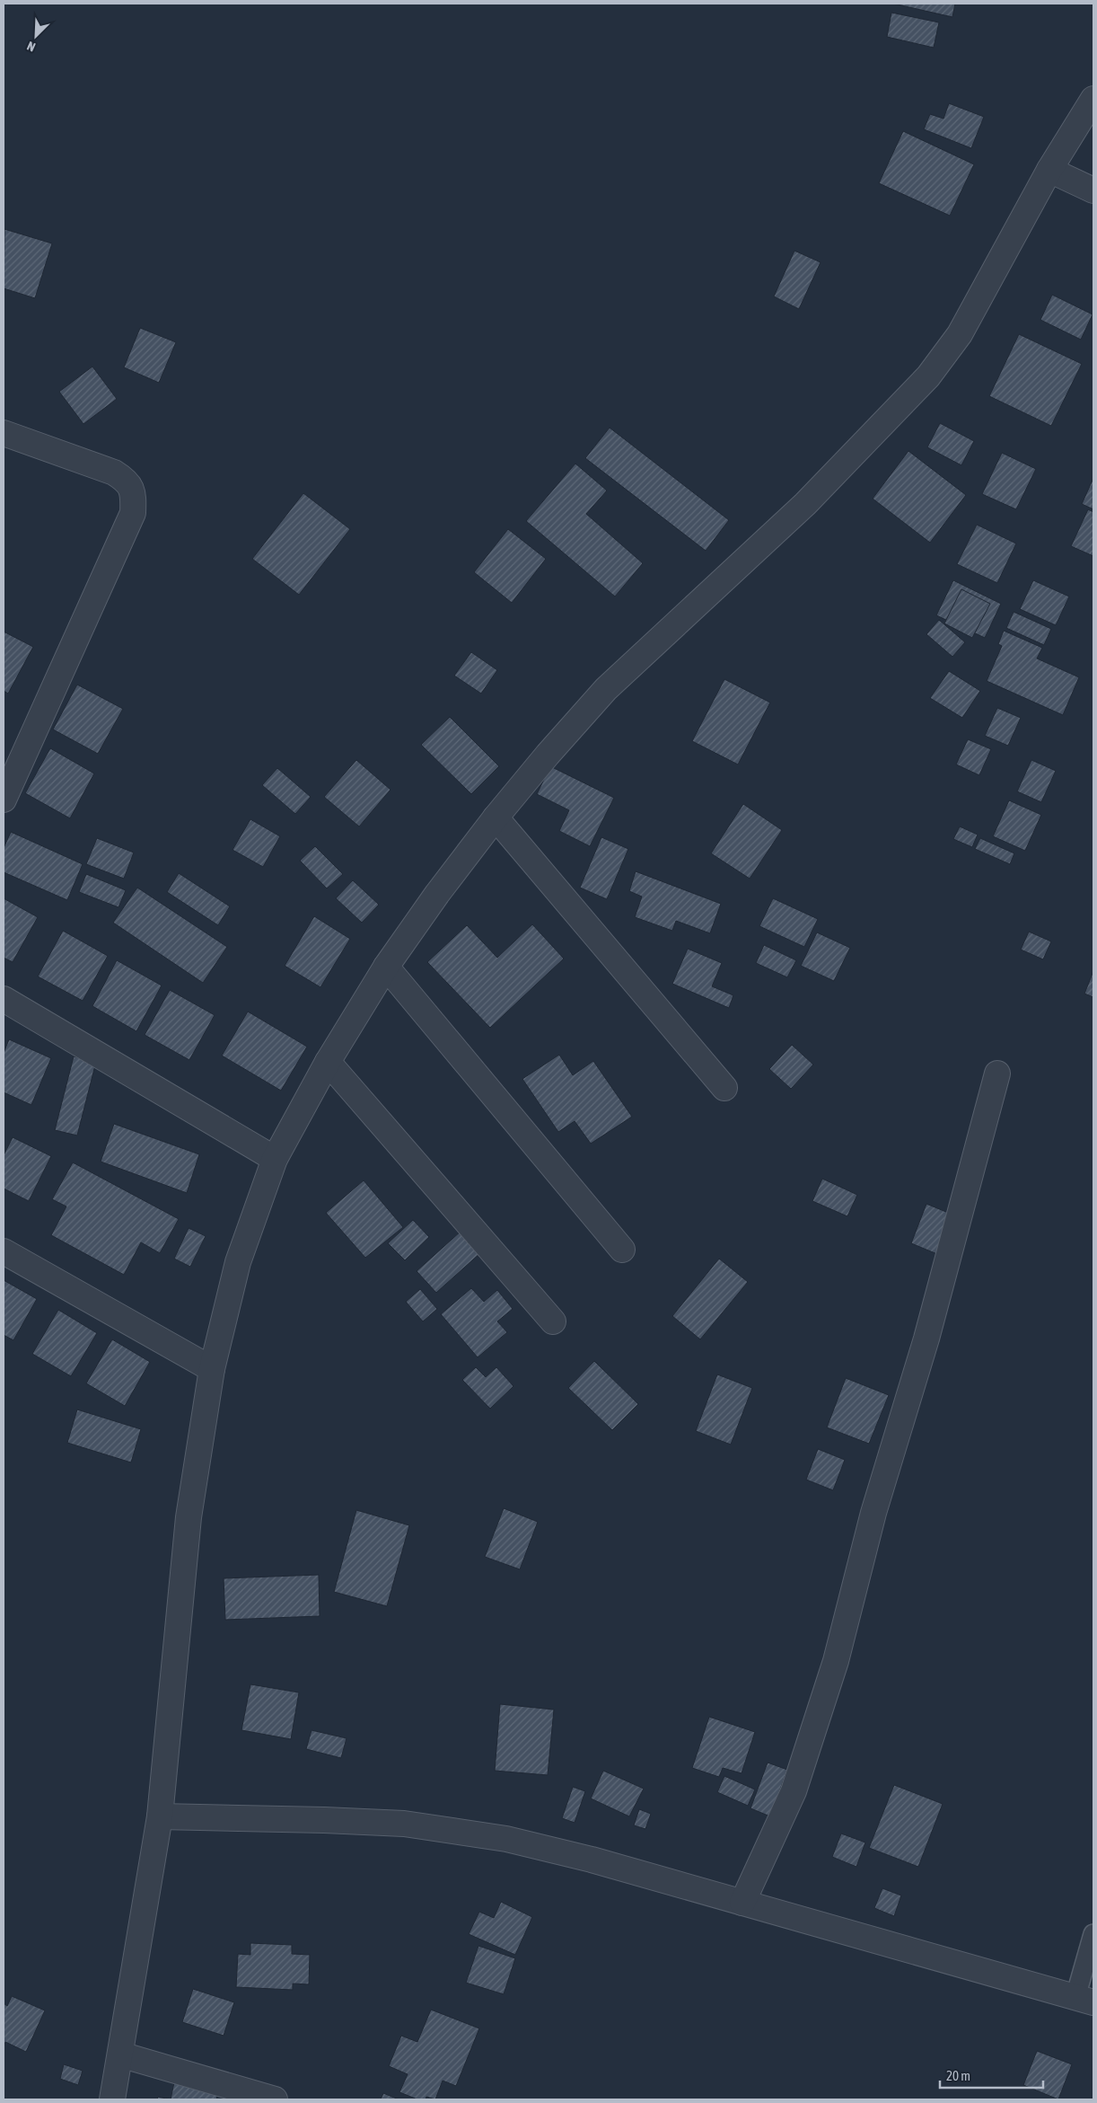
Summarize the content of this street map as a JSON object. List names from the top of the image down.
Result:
{
  "scale_bar": "20 m",
  "north": "bottom left"
}
